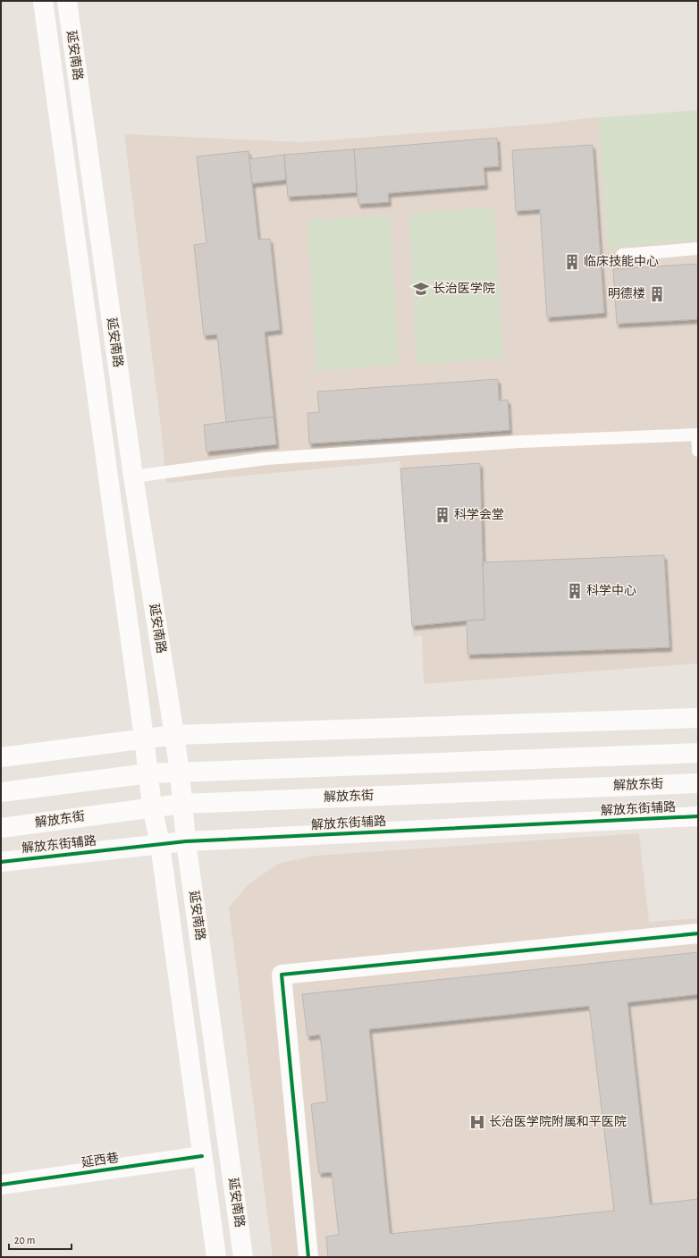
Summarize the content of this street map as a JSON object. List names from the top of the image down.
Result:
{
  "streets": {
    "main road": [
      "延安南路",
      "解放东街",
      "解放东街辅路",
      "延西巷"
    ]
  },
  "crossings": [
    ["延安南路", "解放东街"],
    ["延安南路", "解放东街辅路"],
    ["延安南路", "延西巷"]
  ],
  "places": {
    "building": [
      "临床技能中心",
      "明德楼",
      "科学会堂",
      "科学中心"
    ],
    "school or university": ["长治医学院"],
    "hospital": ["长治医学院附属和平医院"]
  },
  "scale_bar": "20 m"
}
